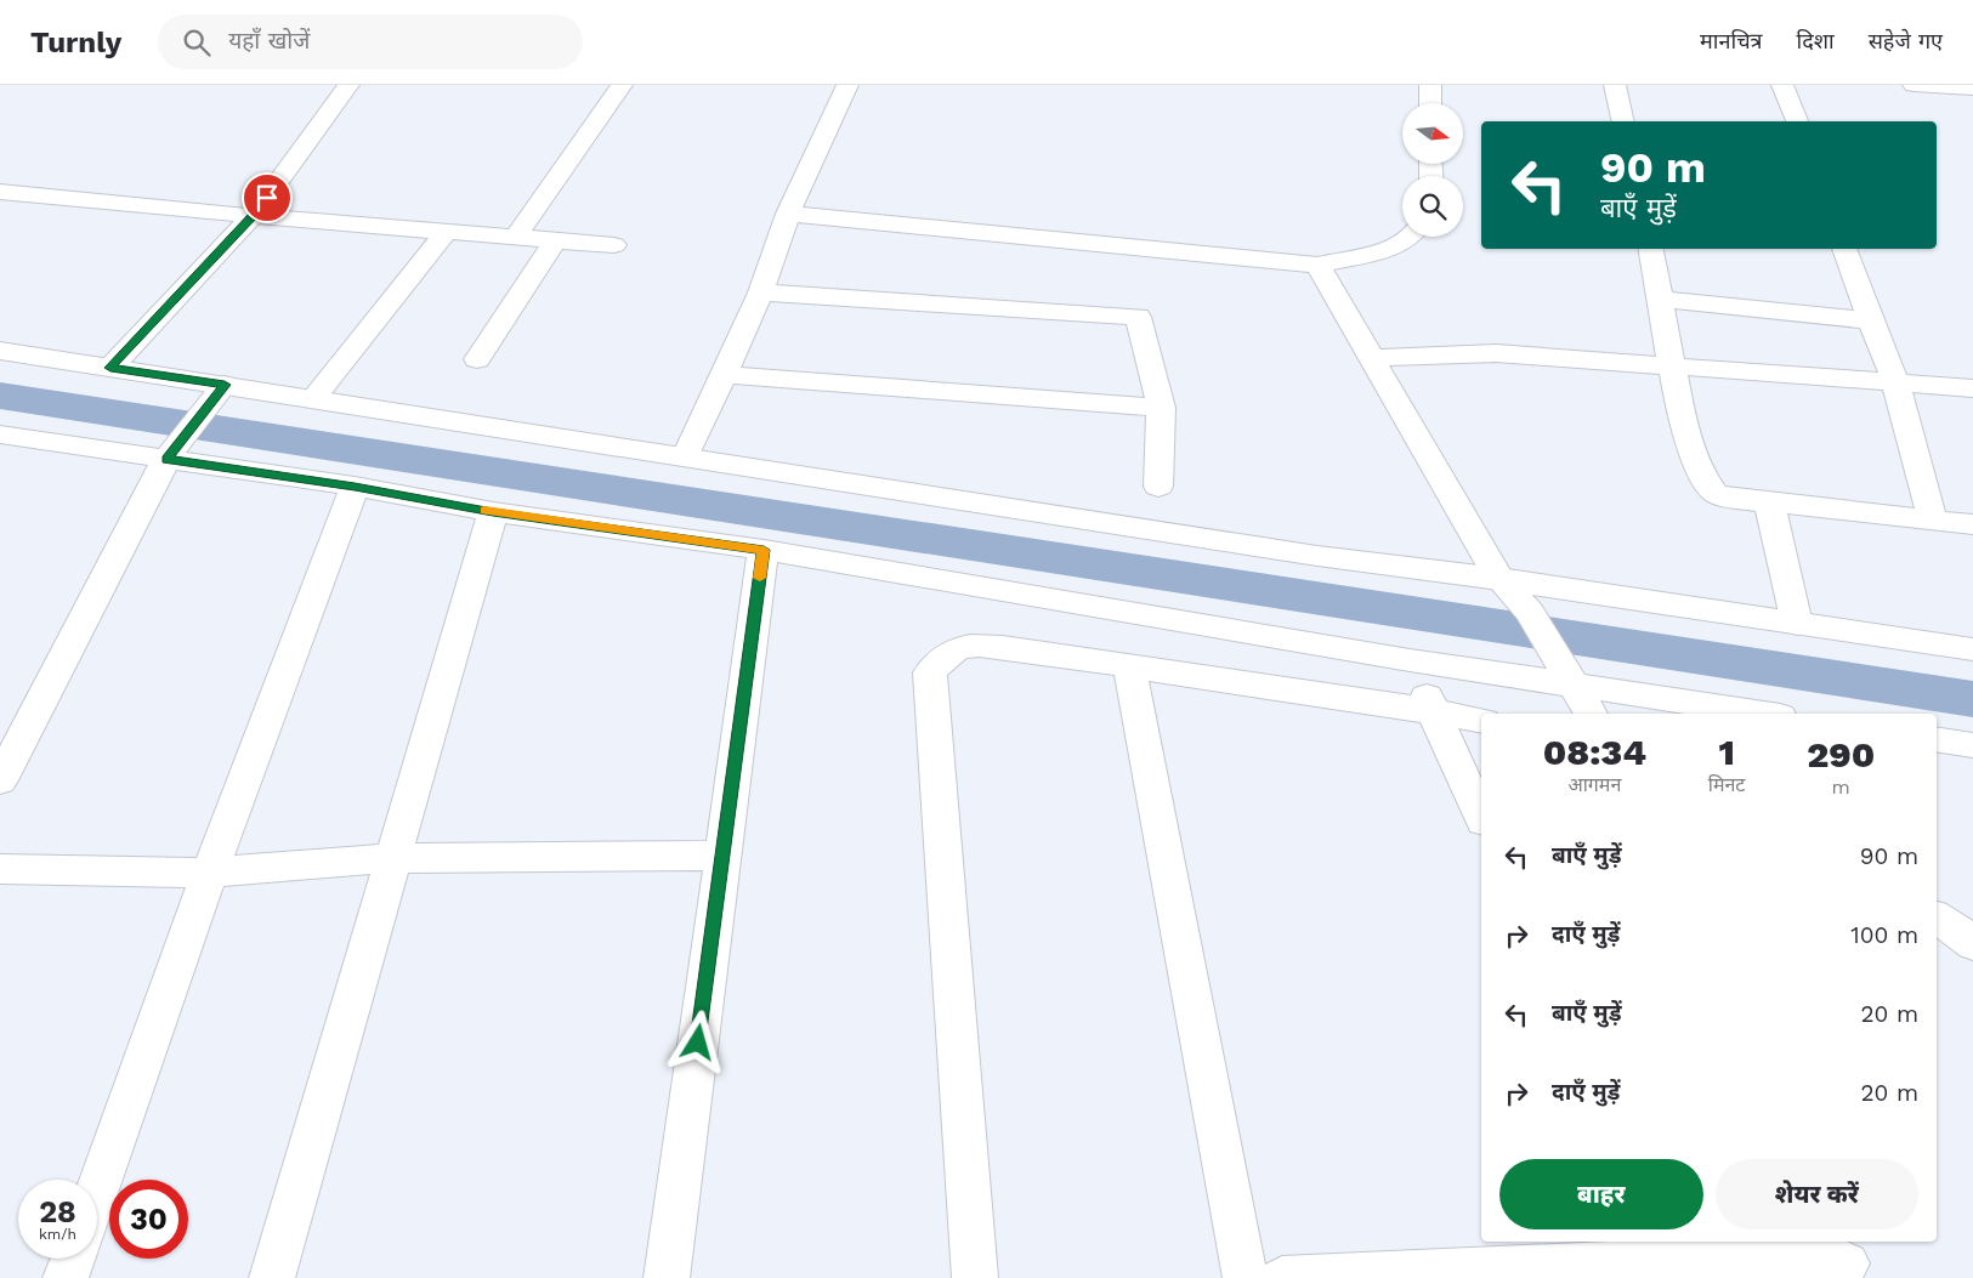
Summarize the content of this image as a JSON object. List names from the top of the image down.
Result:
{
  "north": "right",
  "page": {
    "header": "Turnly",
    "search": "यहाँ खोजें",
    "nav": ["मानचित्र", "दिशा", "सहेजे गए"],
    "turn": ["90 m", "बाएँ मुड़ें"],
    "eta": [
      "08:34",
      "आगमन",
      "1",
      "मिनट",
      "290",
      "m"
    ],
    "list": [
      {
        "name": "बाएँ मुड़ें",
        "value": "90 m"
      },
      {
        "name": "दाएँ मुड़ें",
        "value": "100 m"
      },
      {
        "name": "बाएँ मुड़ें",
        "value": "20 m"
      },
      {
        "name": "दाएँ मुड़ें",
        "value": "20 m"
      }
    ],
    "buttons": ["बाहर", "शेयर करें"],
    "speed": "28 km/h",
    "limit": "30"
  }
}
